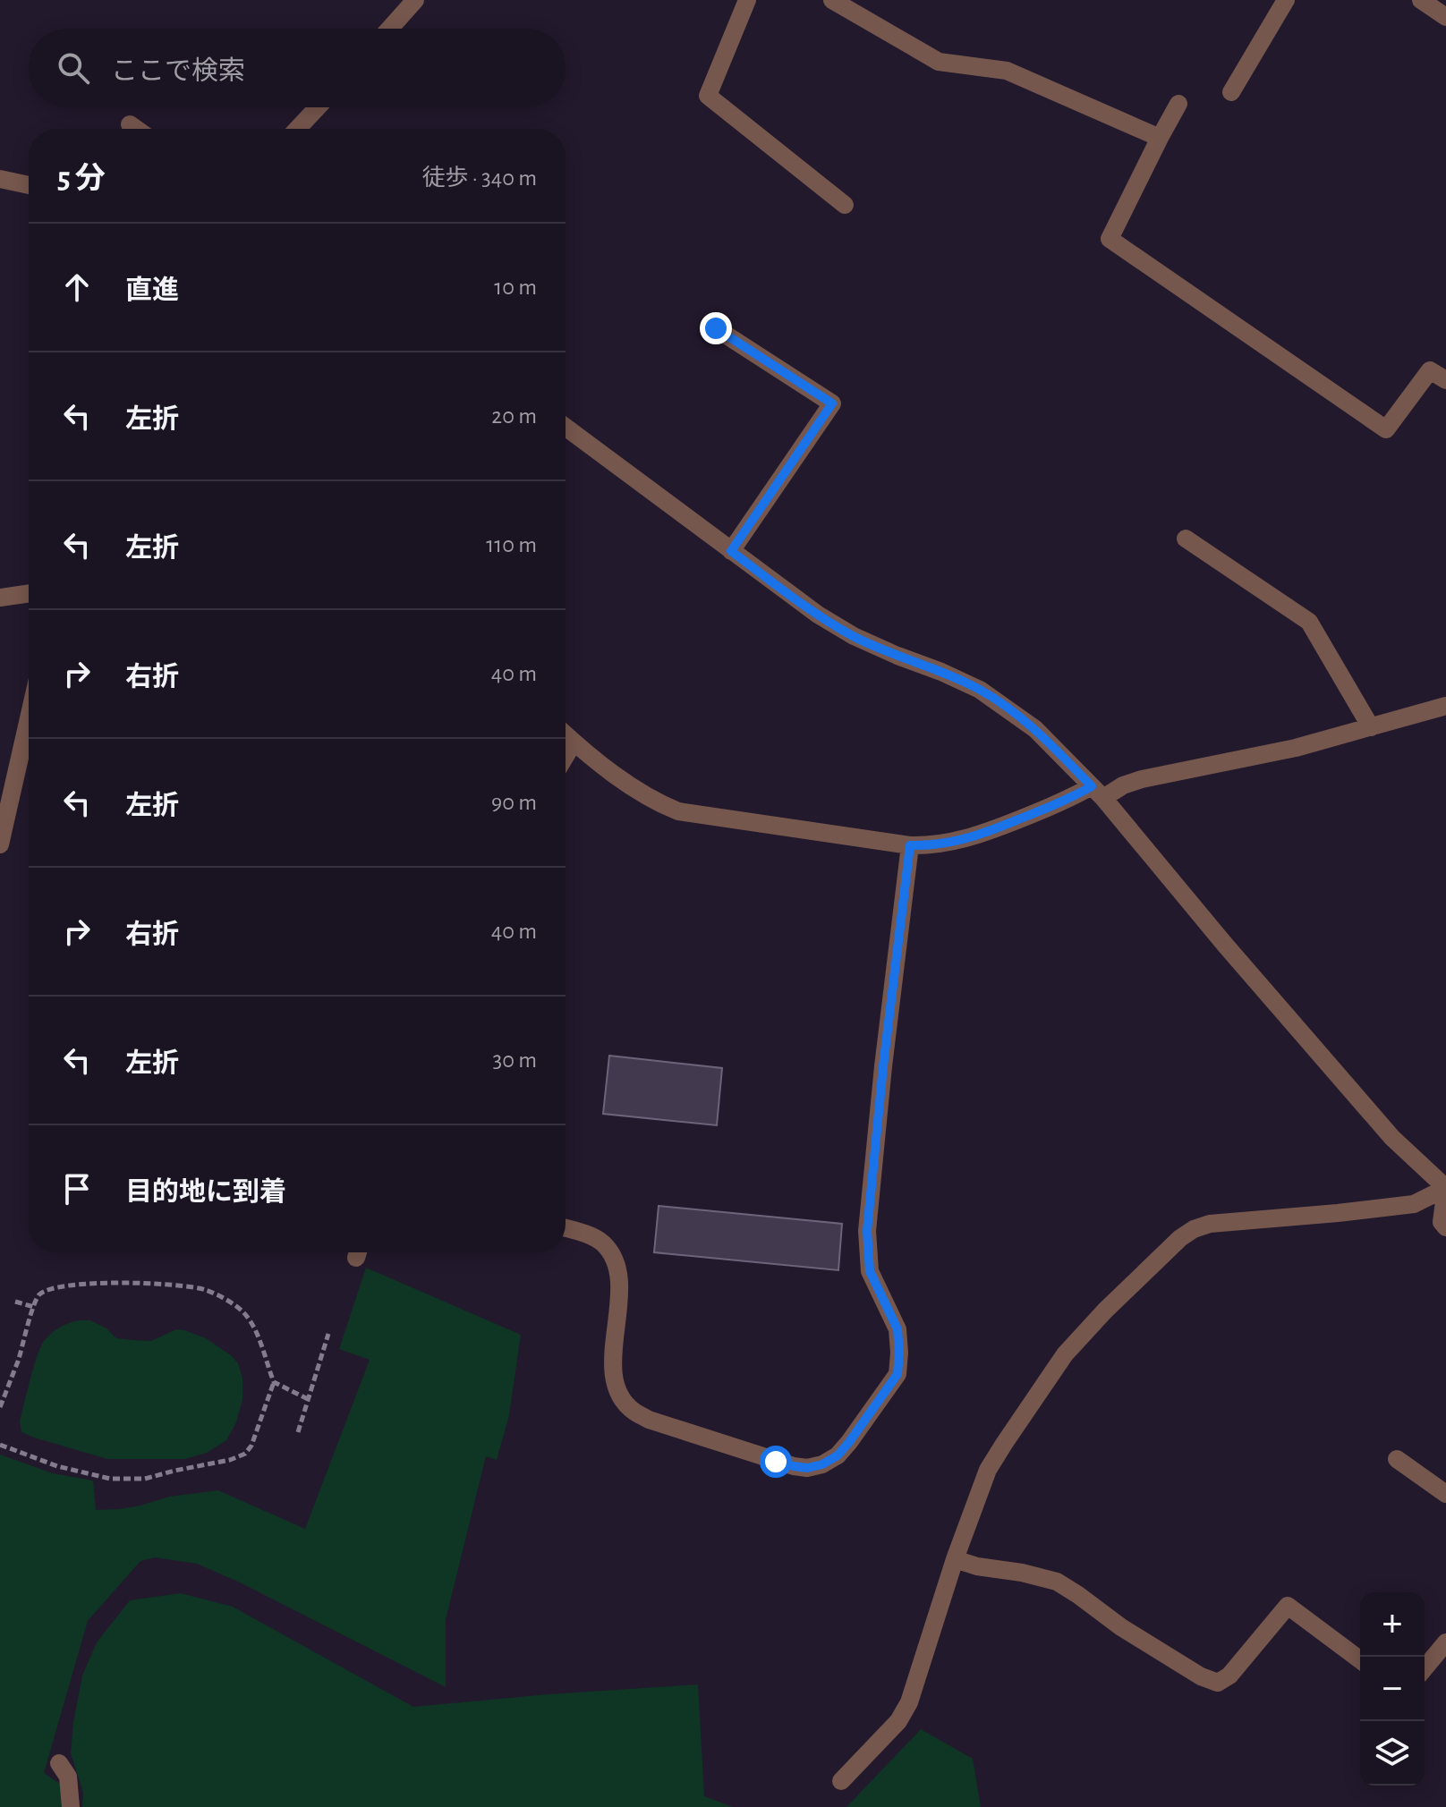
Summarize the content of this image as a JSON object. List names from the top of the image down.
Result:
{
  "page": {
    "search": "ここで検索",
    "heading": ["5 分", "徒歩 · 340 m"],
    "list": [
      ["直進", "10 m"],
      ["左折", "20 m"],
      ["左折", "110 m"],
      ["右折", "40 m"],
      ["左折", "90 m"],
      ["右折", "40 m"],
      ["左折", "30 m"],
      "目的地に到着"
    ],
    "map_buttons": ["+", "−"]
  }
}
